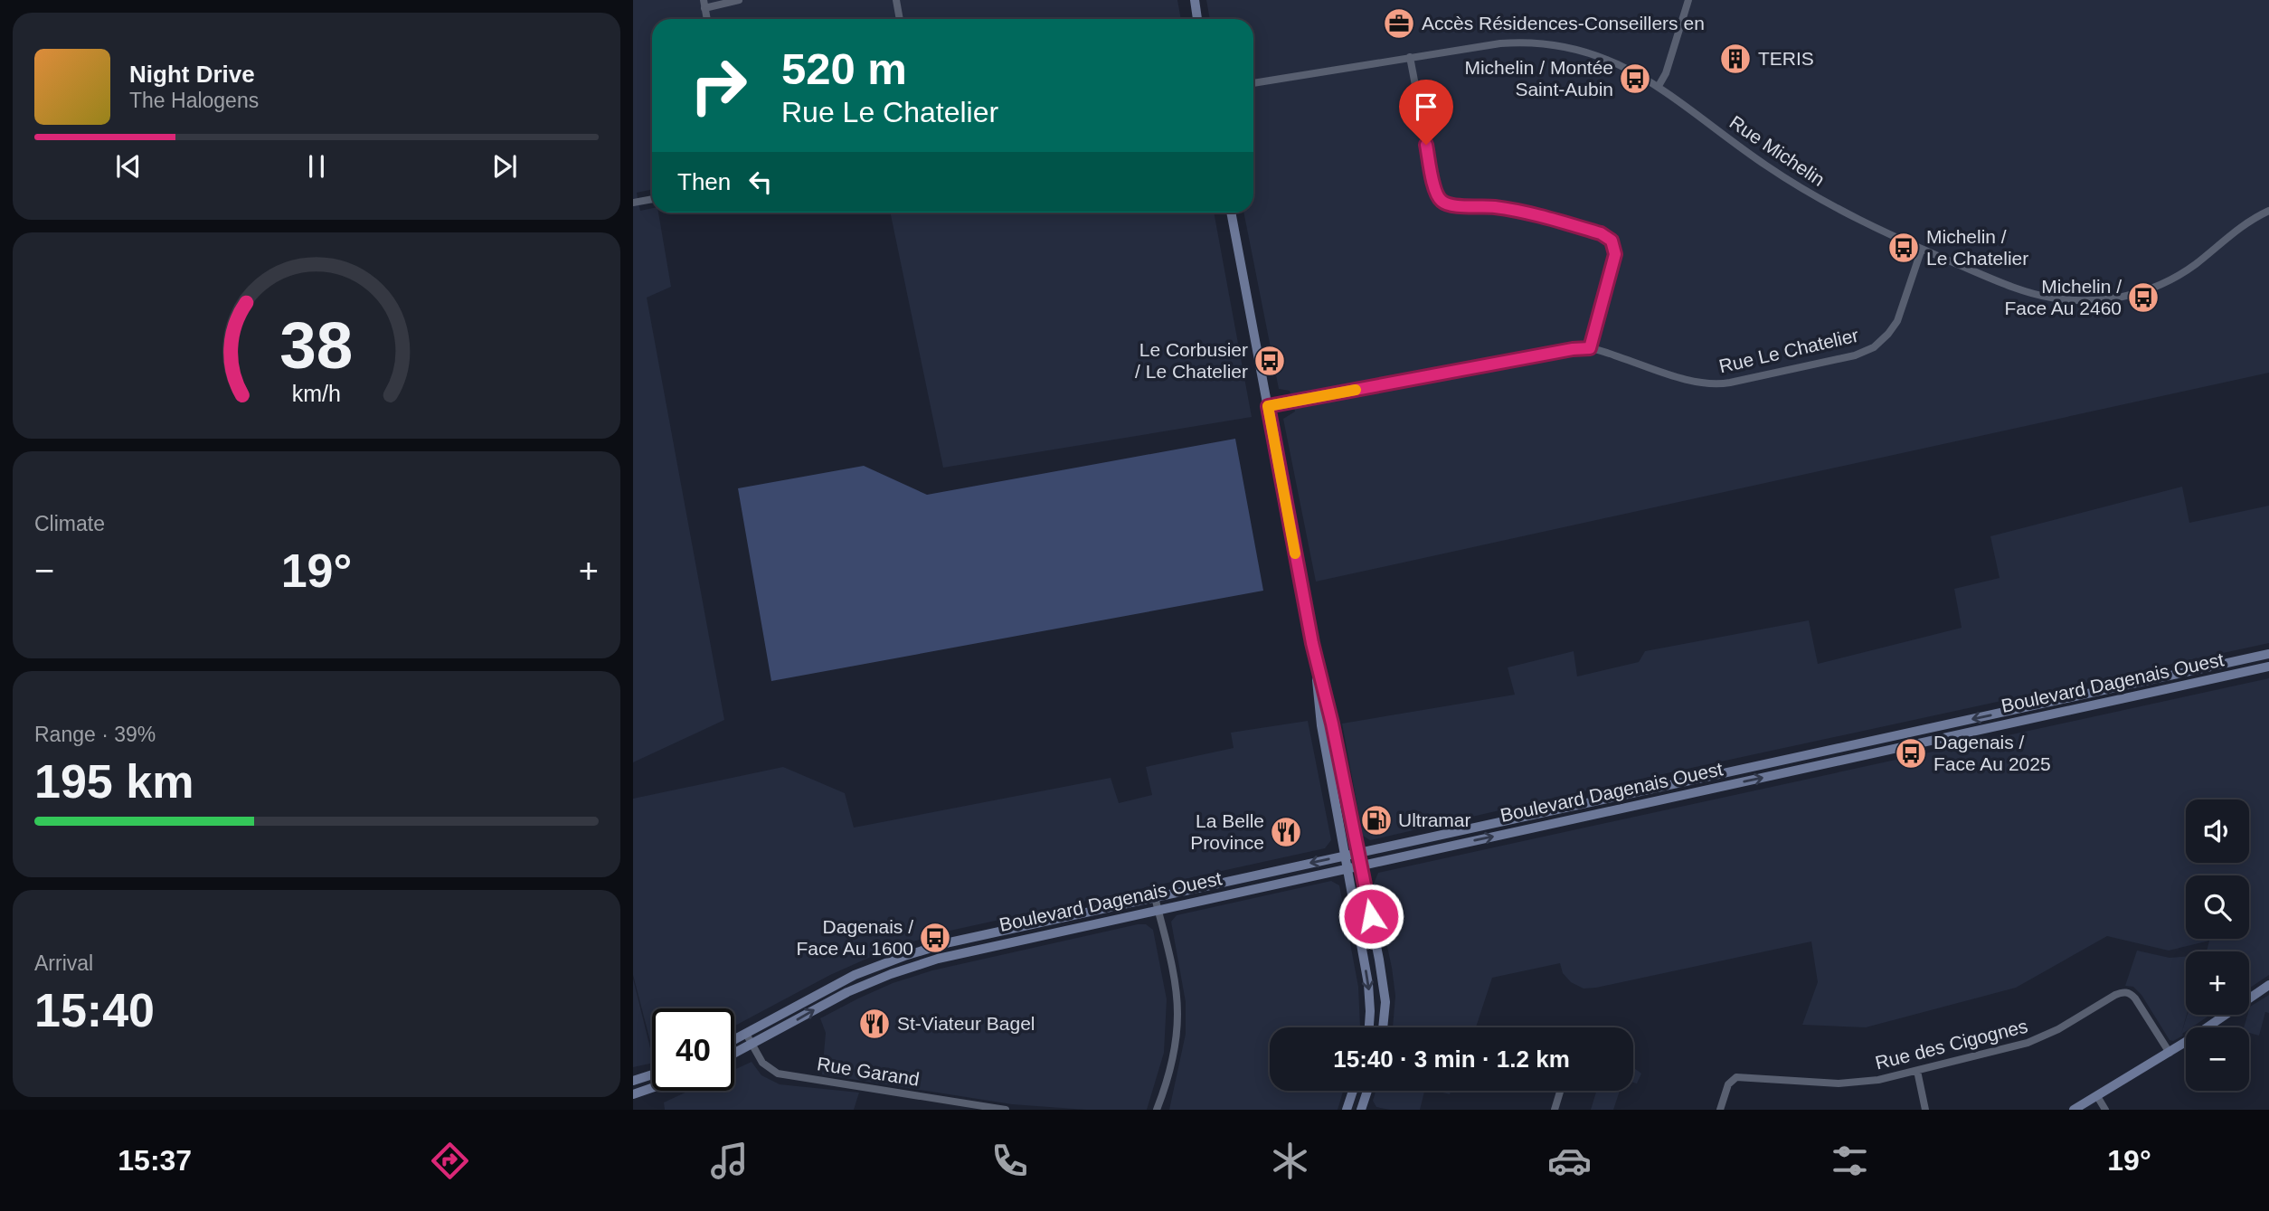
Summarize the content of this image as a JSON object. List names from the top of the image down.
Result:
{
  "streets": {
    "main road": ["Boulevard Dagenais Ouest"],
    "street": [
      "Rue Michelin",
      "Rue Le Chatelier",
      "Rue des Cigognes",
      "Rue Garand"
    ]
  },
  "crossings": [
    ["Rue Michelin", "Rue Le Chatelier"],
    ["Boulevard Dagenais Ouest", "Rue Garand"]
  ],
  "places": {
    "office": ["Accès Résidences-Conseillers en"],
    "building": ["TERIS"],
    "bus stop": [
      "Michelin / Montée Saint-Aubin",
      "Michelin / Le Chatelier",
      "Michelin / Face Au 2460",
      "Le Corbusier / Le Chatelier",
      "Dagenais / Face Au 2025",
      "Dagenais / Face Au 1600"
    ],
    "fuel station": ["Ultramar"],
    "restaurant": ["La Belle Province", "St-Viateur Bagel"]
  },
  "page": {
    "turn": ["520 m", "Rue Le Chatelier"],
    "song": ["Night Drive", "The Halogens"],
    "then": "Then",
    "tile": [
      "Climate",
      ["Range · 39%", "195 km"],
      ["Arrival", "15:40"]
    ],
    "heat": ["−", "19°", "+"],
    "map_buttons": ["+", "−"],
    "limit": "40",
    "trip": "15:40 · 3 min · 1.2 km",
    "tabs": ["15:37", "19°"],
    "gauge": ["38", "km/h"]
  }
}
